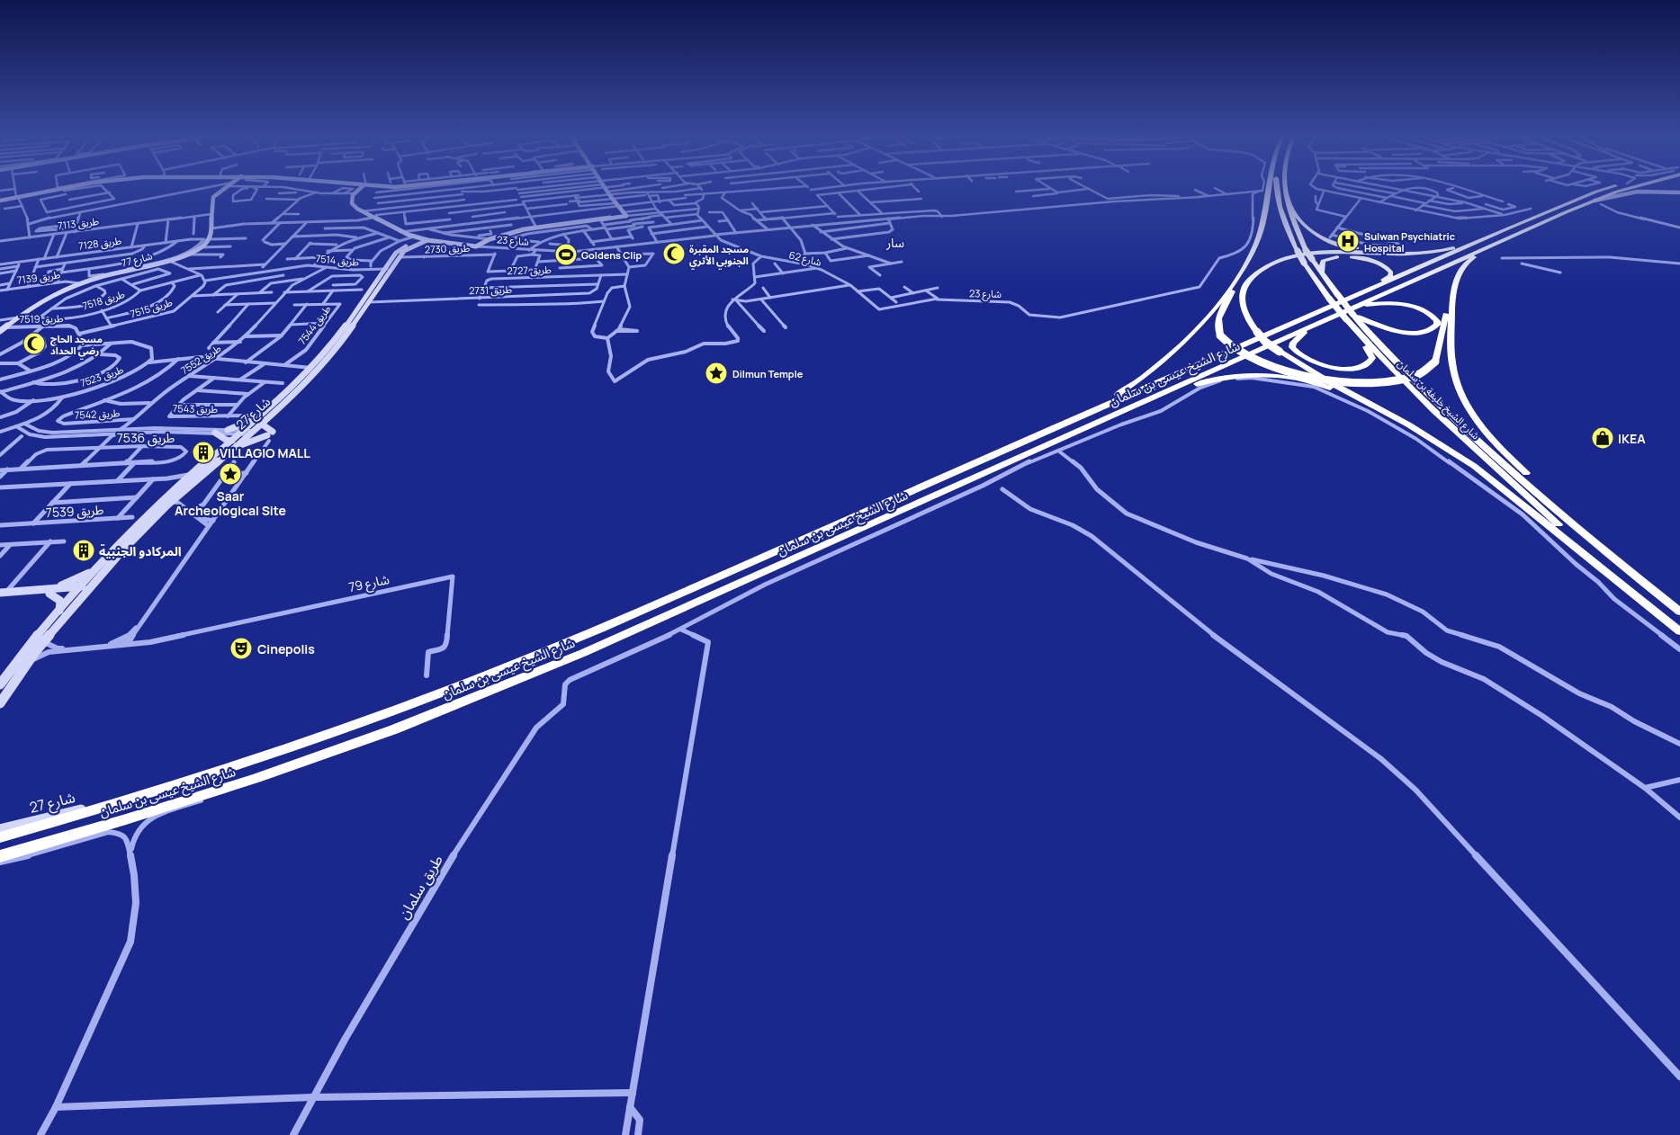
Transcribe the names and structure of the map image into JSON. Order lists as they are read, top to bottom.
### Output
{
  "streets": {
    "highway": ["شارع الشيخ عيسى بن سلمان", "شارع الشيخ خليفة بن سلمان"],
    "street": [
      "طريق 7113",
      "شارع 23",
      "طريق 7128",
      "طريق 2730",
      "شارع 62",
      "شارع 77",
      "طريق 7514",
      "طريق 2727",
      "طريق 7139",
      "طريق 2731",
      "طريق 7518",
      "طريق 7515",
      "طريق 7519",
      "طريق 7544",
      "طريق 7552",
      "طريق 7523",
      "طريق 7543",
      "شارع 27",
      "طريق 7542",
      "طريق 7536",
      "طريق 7539",
      "شارع 79",
      "طريق سلمان"
    ]
  },
  "crossings": [
    ["شارع 23", "شارع 62"],
    ["شارع 23", "شارع 27"],
    ["طريق 7128", "شارع 77"],
    ["طريق 2730", "شارع 27"],
    ["شارع 77", "طريق 7139"],
    ["شارع 77", "طريق 7519"],
    ["طريق 7514", "طريق 7515"],
    ["طريق 7514", "شارع 27"],
    ["طريق 2727", "طريق 2731"],
    ["طريق 2731", "شارع 27"],
    ["طريق 7515", "طريق 7519"],
    ["طريق 7544", "طريق 7552"],
    ["طريق 7552", "طريق 7542"],
    ["شارع الشيخ عيسى بن سلمان", "شارع الشيخ خليفة بن سلمان"],
    ["شارع الشيخ عيسى بن سلمان", "شارع 27"],
    ["شارع 27", "شارع 79"]
  ],
  "districts": ["سار"],
  "places": {
    "hospital": ["Sulwan Psychiatric Hospital"],
    "mosque": ["مسجد المقبرة الجنوبي الأثري", "مسجد الحاج رضي الحداد"],
    "sports": ["Goldens Clip"],
    "place": ["Dilmun Temple", "Saar Archeological Site"],
    "shop": ["IKEA"],
    "building": ["VILLAGIO MALL", "المركادو الجنبية"],
    "theatre": ["Cinepolis"]
  }
}
